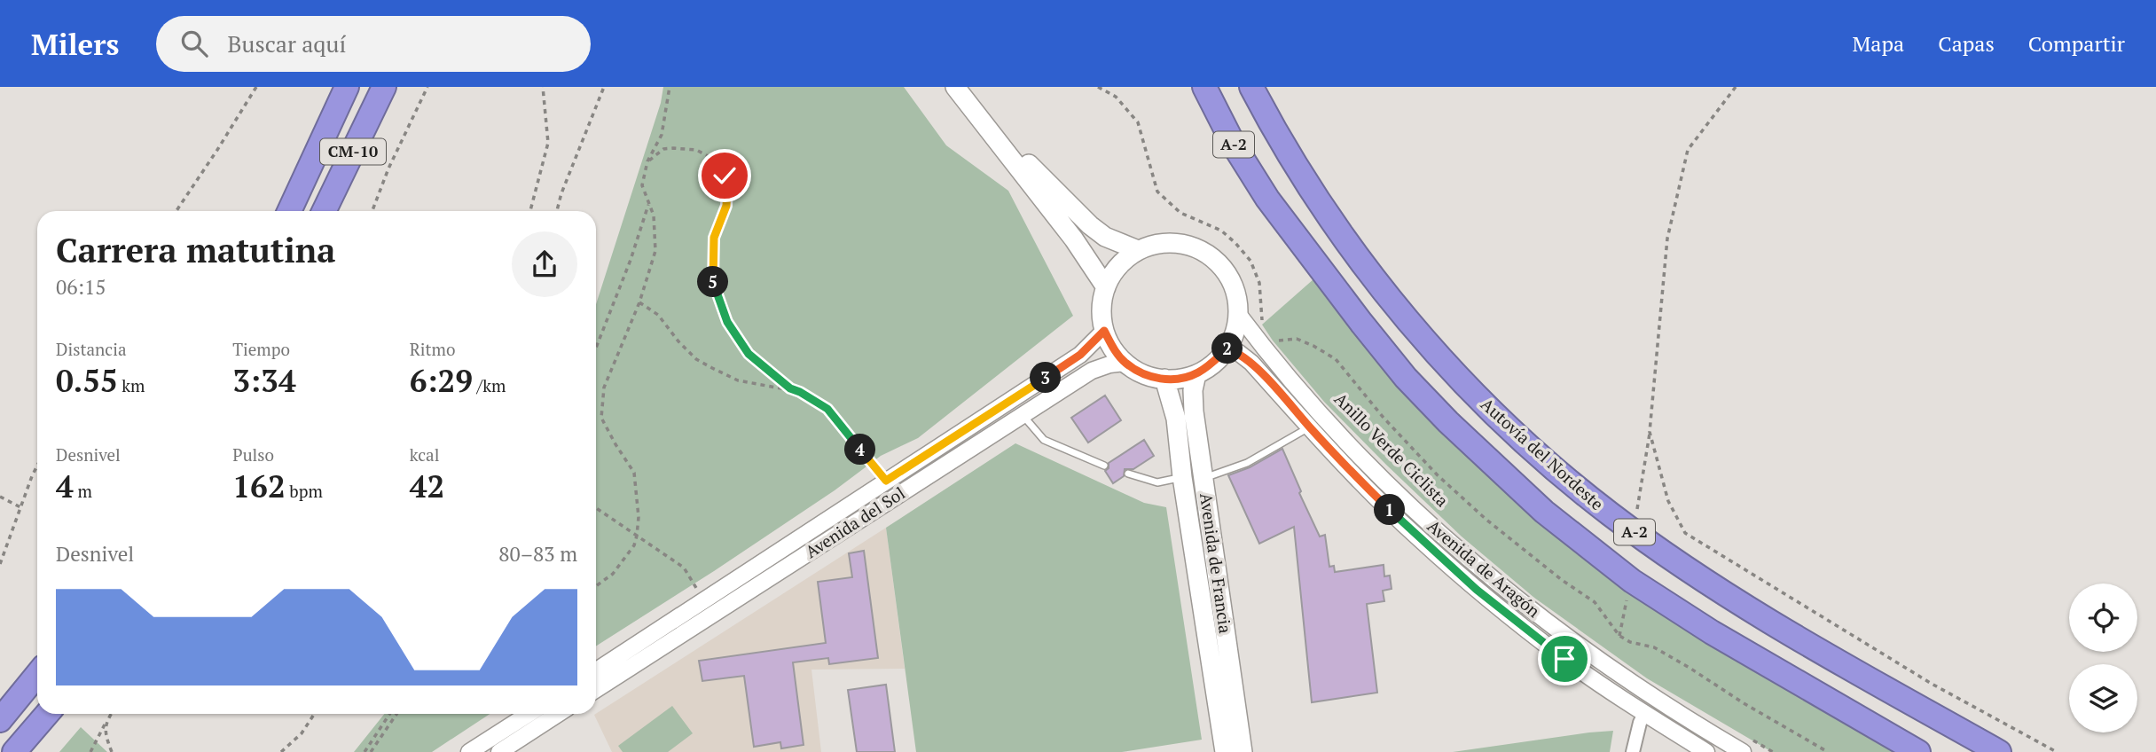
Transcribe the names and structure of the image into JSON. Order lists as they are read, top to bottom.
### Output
{
  "streets": {
    "highway": ["A-2", "CM-10", "Autovía del Nordeste"],
    "main road": ["Avenida de Francia"],
    "street": ["Avenida del Sol", "Avenida de Aragón"]
  },
  "crossings": [
    ["Avenida del Sol", "Avenida de Francia"],
    ["Avenida del Sol", "Avenida de Aragón"],
    ["Avenida de Francia", "Avenida de Aragón"]
  ],
  "page": {
    "header": "Milers",
    "search": "Buscar aquí",
    "nav": ["Mapa", "Capas", "Compartir"],
    "heading": ["Carrera matutina", "06:15"],
    "pins": [
      "5",
      "2",
      "3",
      "4",
      "1"
    ],
    "stats": [
      ["Distancia", "0.55 km"],
      ["Tiempo", "3:34"],
      ["Ritmo", "6:29 /km"],
      ["Desnivel", "4 m"],
      ["Pulso", "162 bpm"],
      ["kcal", "42"]
    ],
    "chart": ["Desnivel", "80–83 m"]
  }
}
